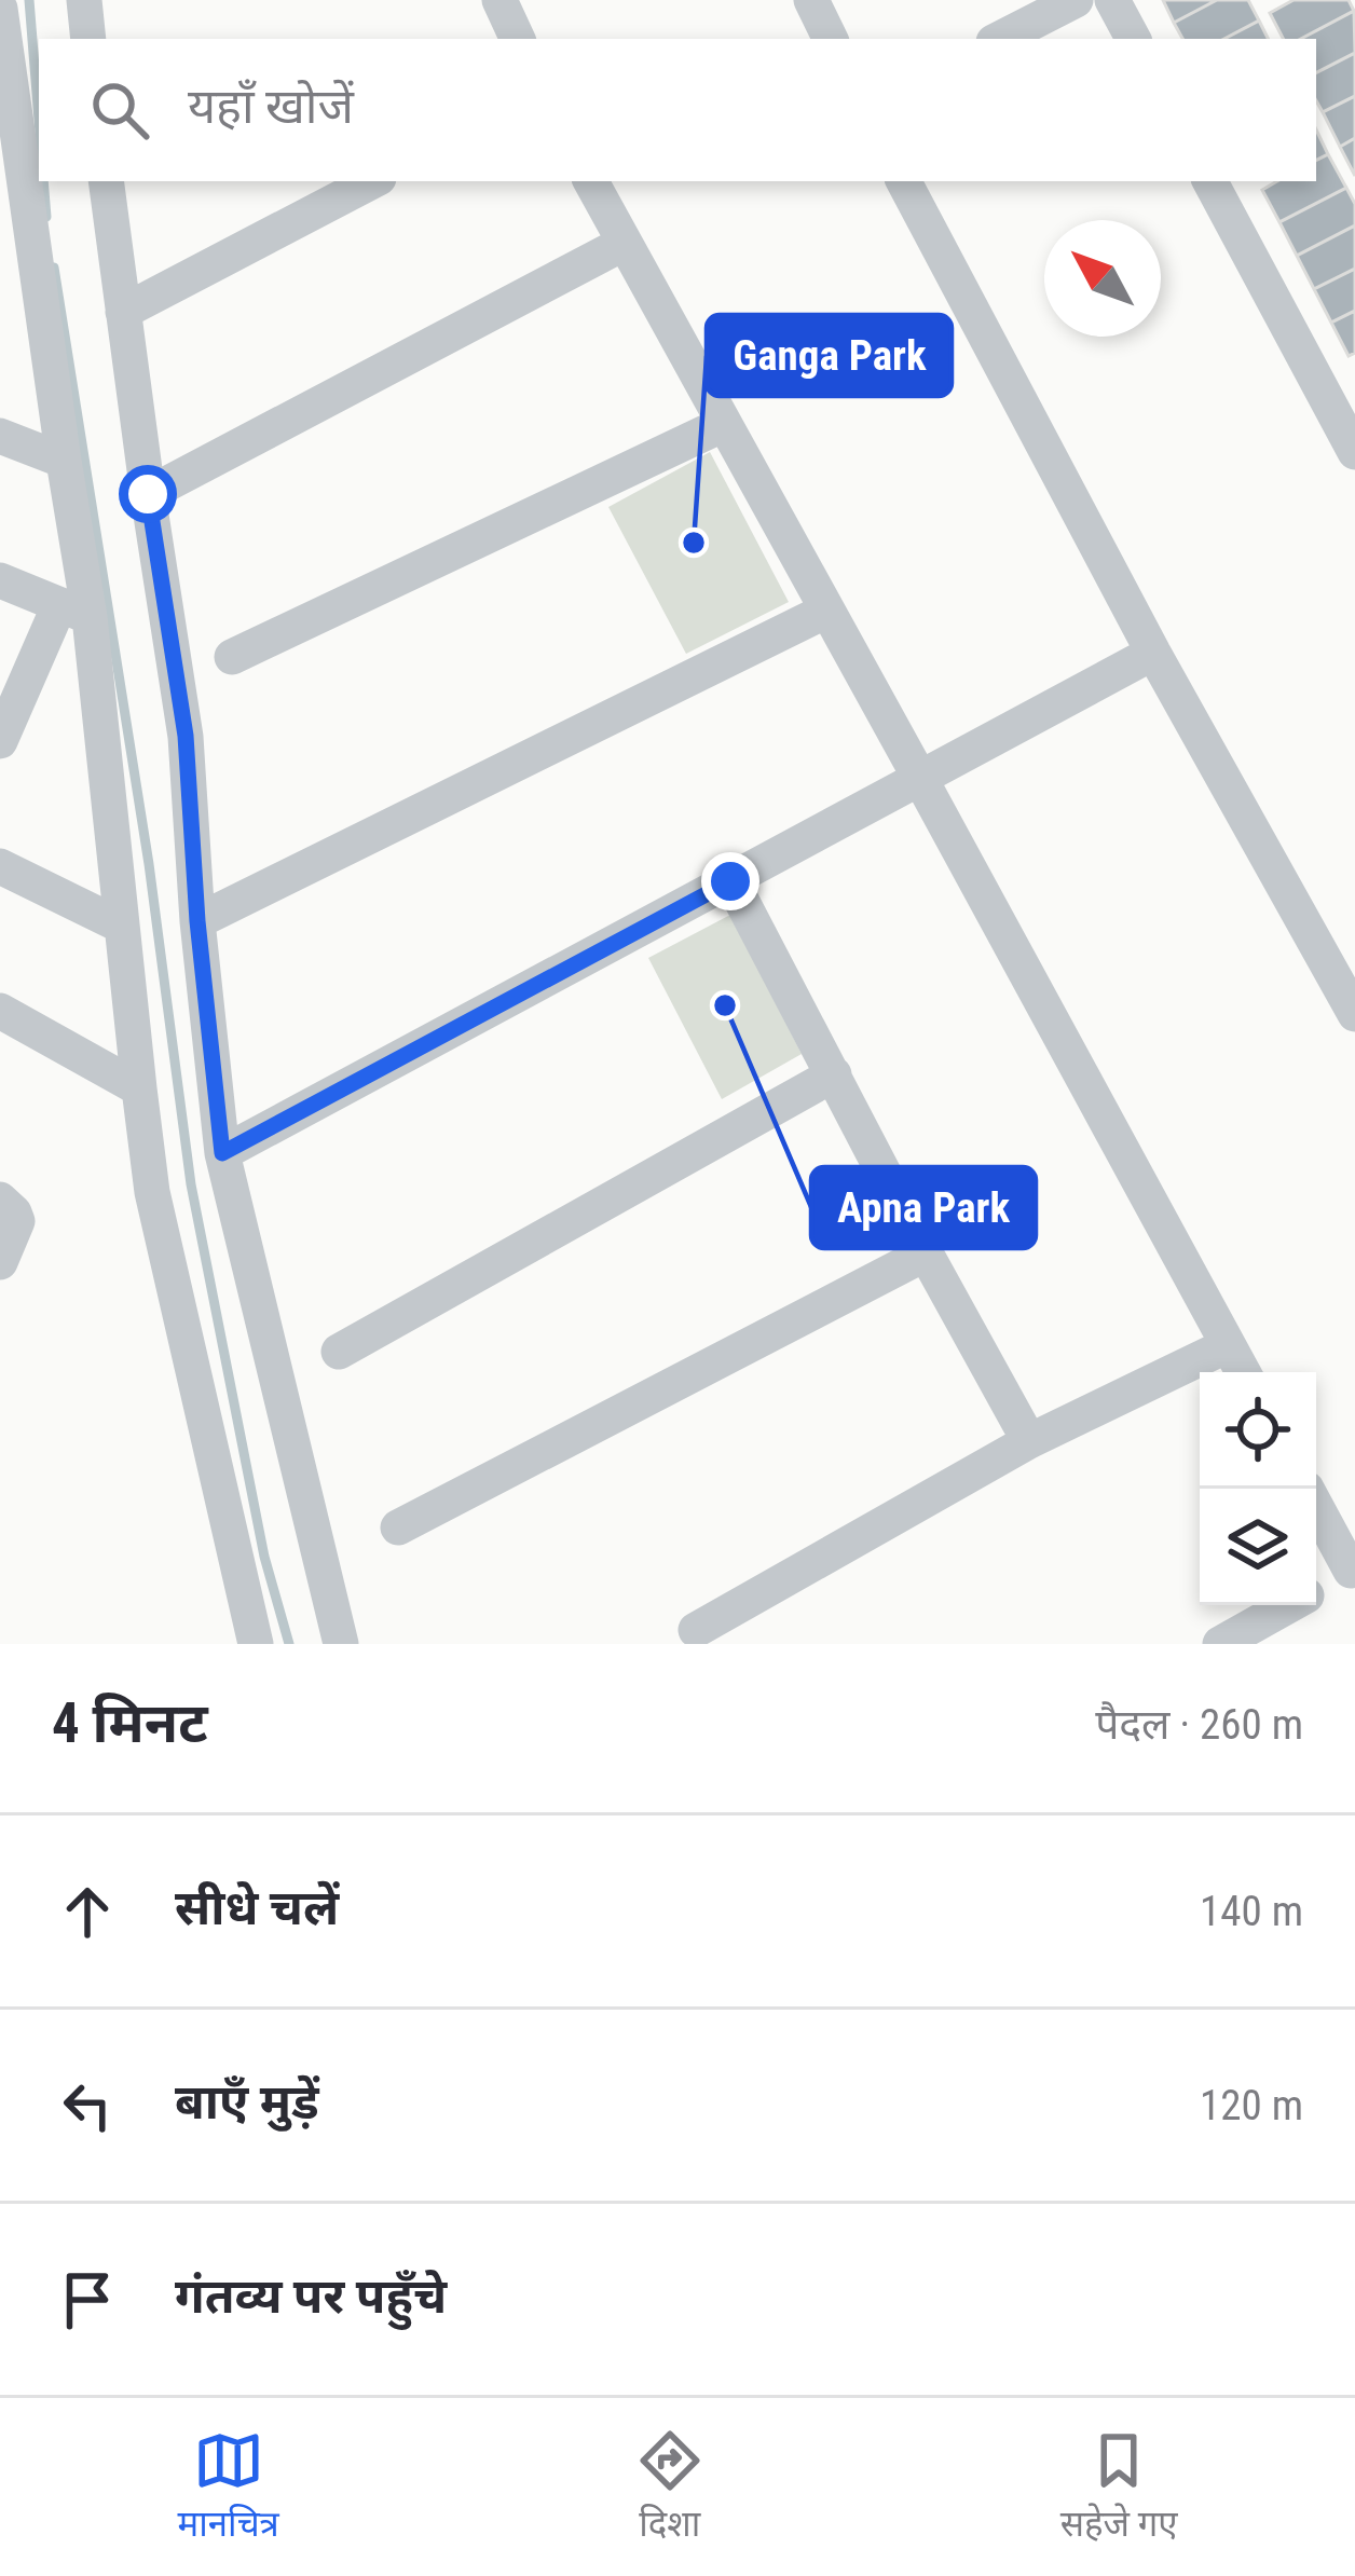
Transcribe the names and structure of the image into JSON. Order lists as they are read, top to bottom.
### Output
{
  "places": ["Ganga Park", "Apna Park"],
  "north": "top left",
  "page": {
    "search": "यहाँ खोजें",
    "heading": ["4 मिनट", "पैदल · 260 m"],
    "list": [
      ["सीधे चलें", "140 m"],
      ["बाएँ मुड़ें", "120 m"],
      "गंतव्य पर पहुँचे"
    ],
    "nav": ["मानचित्र", "दिशा", "सहेजे गए"]
  }
}
